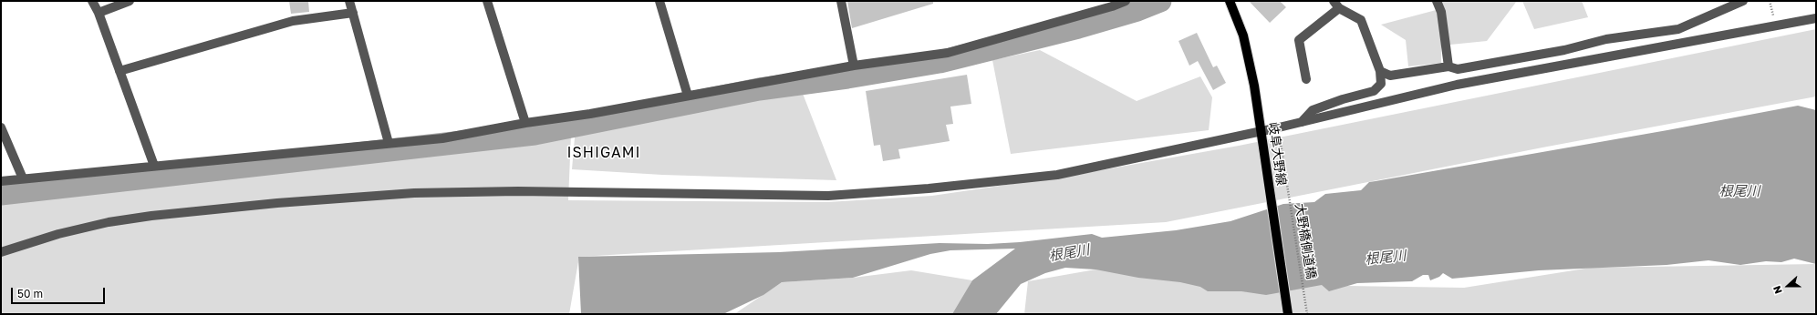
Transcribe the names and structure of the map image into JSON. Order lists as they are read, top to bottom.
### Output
{
  "streets": {
    "main road": ["岐阜大野線"],
    "path": ["大野橋側道橋"]
  },
  "districts": ["ISHIGAMI"],
  "water": ["根尾川"],
  "scale_bar": "50 m",
  "north": "left"
}
